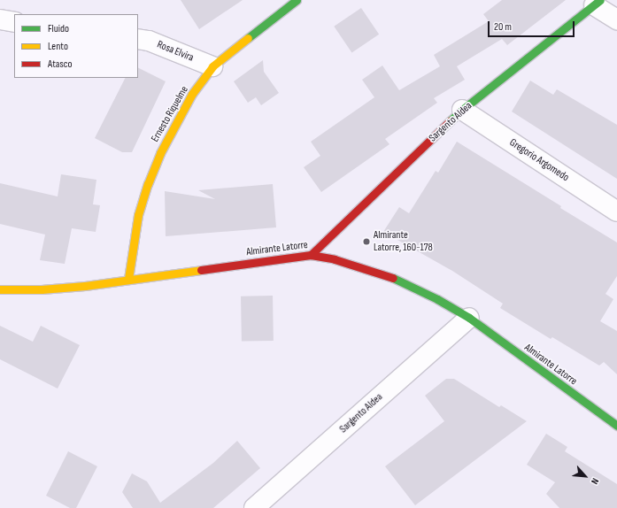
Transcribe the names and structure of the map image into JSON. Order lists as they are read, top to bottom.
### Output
{
  "streets": {
    "street": [
      "Rosa Elvira",
      "Ernesto Riquelme",
      "Sargento Aldea",
      "Gregorio Argomedo",
      "Almirante Latorre"
    ]
  },
  "crossings": [
    ["Rosa Elvira", "Ernesto Riquelme"],
    ["Ernesto Riquelme", "Almirante Latorre"],
    ["Sargento Aldea", "Gregorio Argomedo"],
    ["Sargento Aldea", "Almirante Latorre"]
  ],
  "places": ["Almirante Latorre, 160-178"],
  "legend": ["Fluido", "Lento", "Atasco"],
  "scale_bar": "20 m",
  "north": "bottom right"
}
